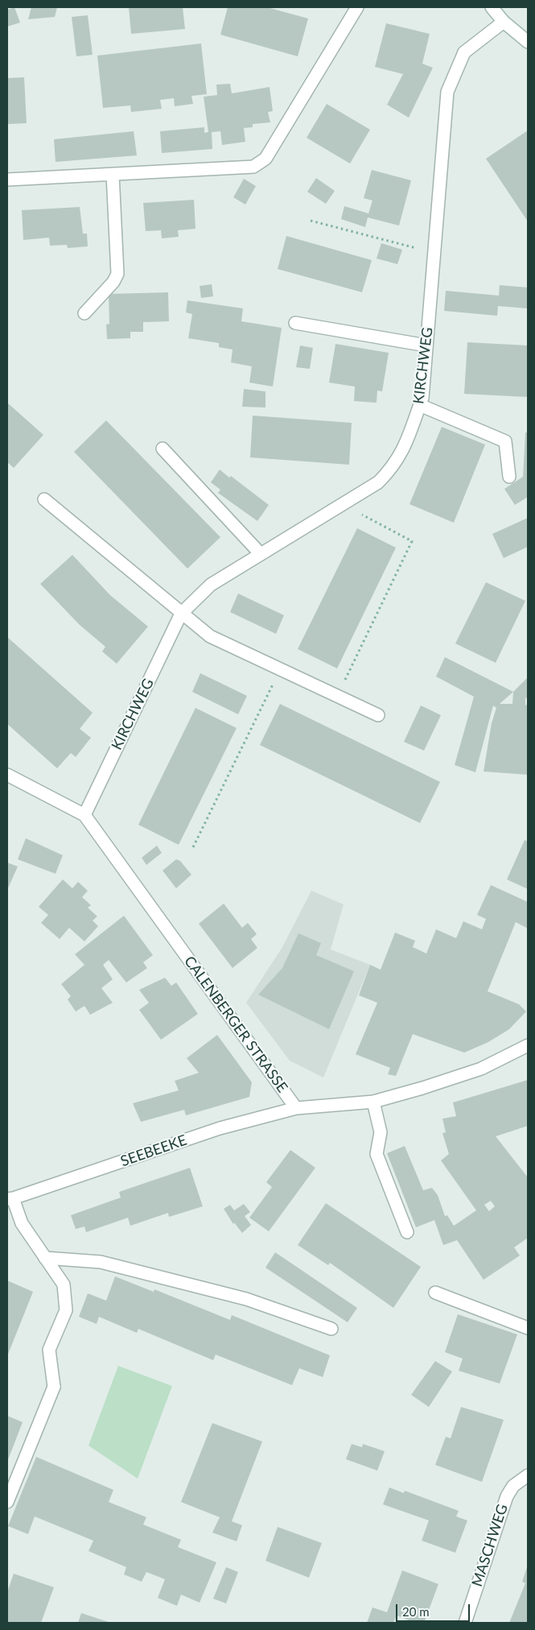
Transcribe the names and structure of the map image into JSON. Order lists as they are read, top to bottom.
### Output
{
  "streets": {
    "street": [
      "KIRCHWEG",
      "CALENBERGER STRASSE",
      "SEEBEEKE",
      "MASCHWEG"
    ]
  },
  "crossings": [
    ["KIRCHWEG", "CALENBERGER STRASSE"],
    ["CALENBERGER STRASSE", "SEEBEEKE"]
  ],
  "scale_bar": "20 m"
}
